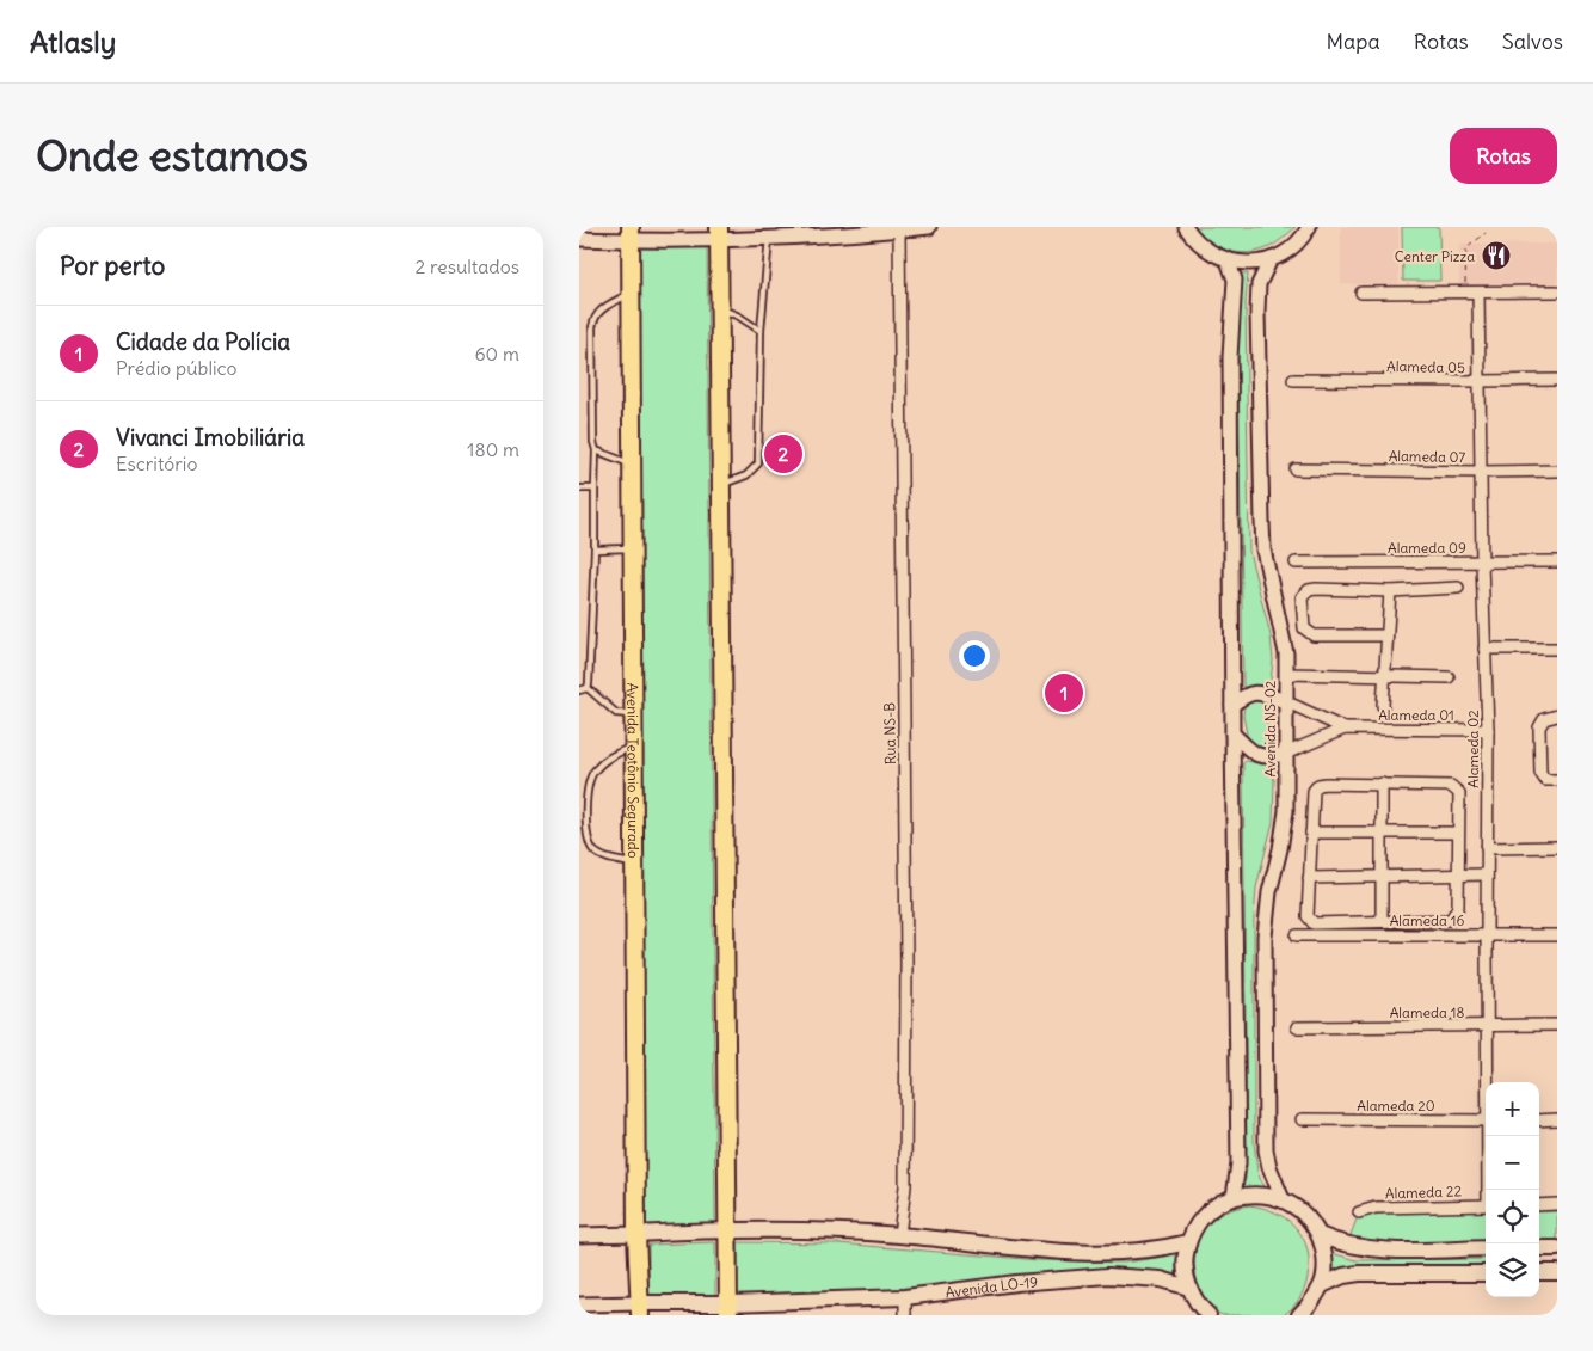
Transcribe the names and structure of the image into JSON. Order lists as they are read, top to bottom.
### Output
{
  "streets": {
    "main road": ["Avenida Teotônio Segurado", "Avenida LO-19"],
    "street": [
      "Alameda 05",
      "Alameda 07",
      "Alameda 09",
      "Alameda 01",
      "Avenida NS-02",
      "Rua NS-B",
      "Alameda 02",
      "Alameda 16",
      "Alameda 18",
      "Alameda 20",
      "Alameda 22"
    ]
  },
  "crossings": [
    ["Alameda 05", "Alameda 02"],
    ["Alameda 07", "Alameda 02"],
    ["Alameda 09", "Alameda 02"],
    ["Alameda 01", "Avenida NS-02"],
    ["Alameda 01", "Alameda 02"],
    ["Alameda 02", "Alameda 16"],
    ["Alameda 02", "Alameda 18"],
    ["Avenida Teotônio Segurado", "Avenida LO-19"]
  ],
  "places": {
    "restaurant": ["Center Pizza"]
  },
  "page": {
    "header": "Atlasly",
    "nav": ["Mapa", "Rotas", "Salvos"],
    "buttons": "Rotas",
    "title": "Onde estamos",
    "heading": ["Por perto", "2 resultados"],
    "list": [
      {
        "mark": "1",
        "name": "Cidade da Polícia",
        "note": "Prédio público",
        "value": "60 m"
      },
      {
        "mark": "2",
        "name": "Vivanci Imobiliária",
        "note": "Escritório",
        "value": "180 m"
      }
    ],
    "pins": ["2", "1"],
    "map_buttons": ["+", "−"]
  }
}
